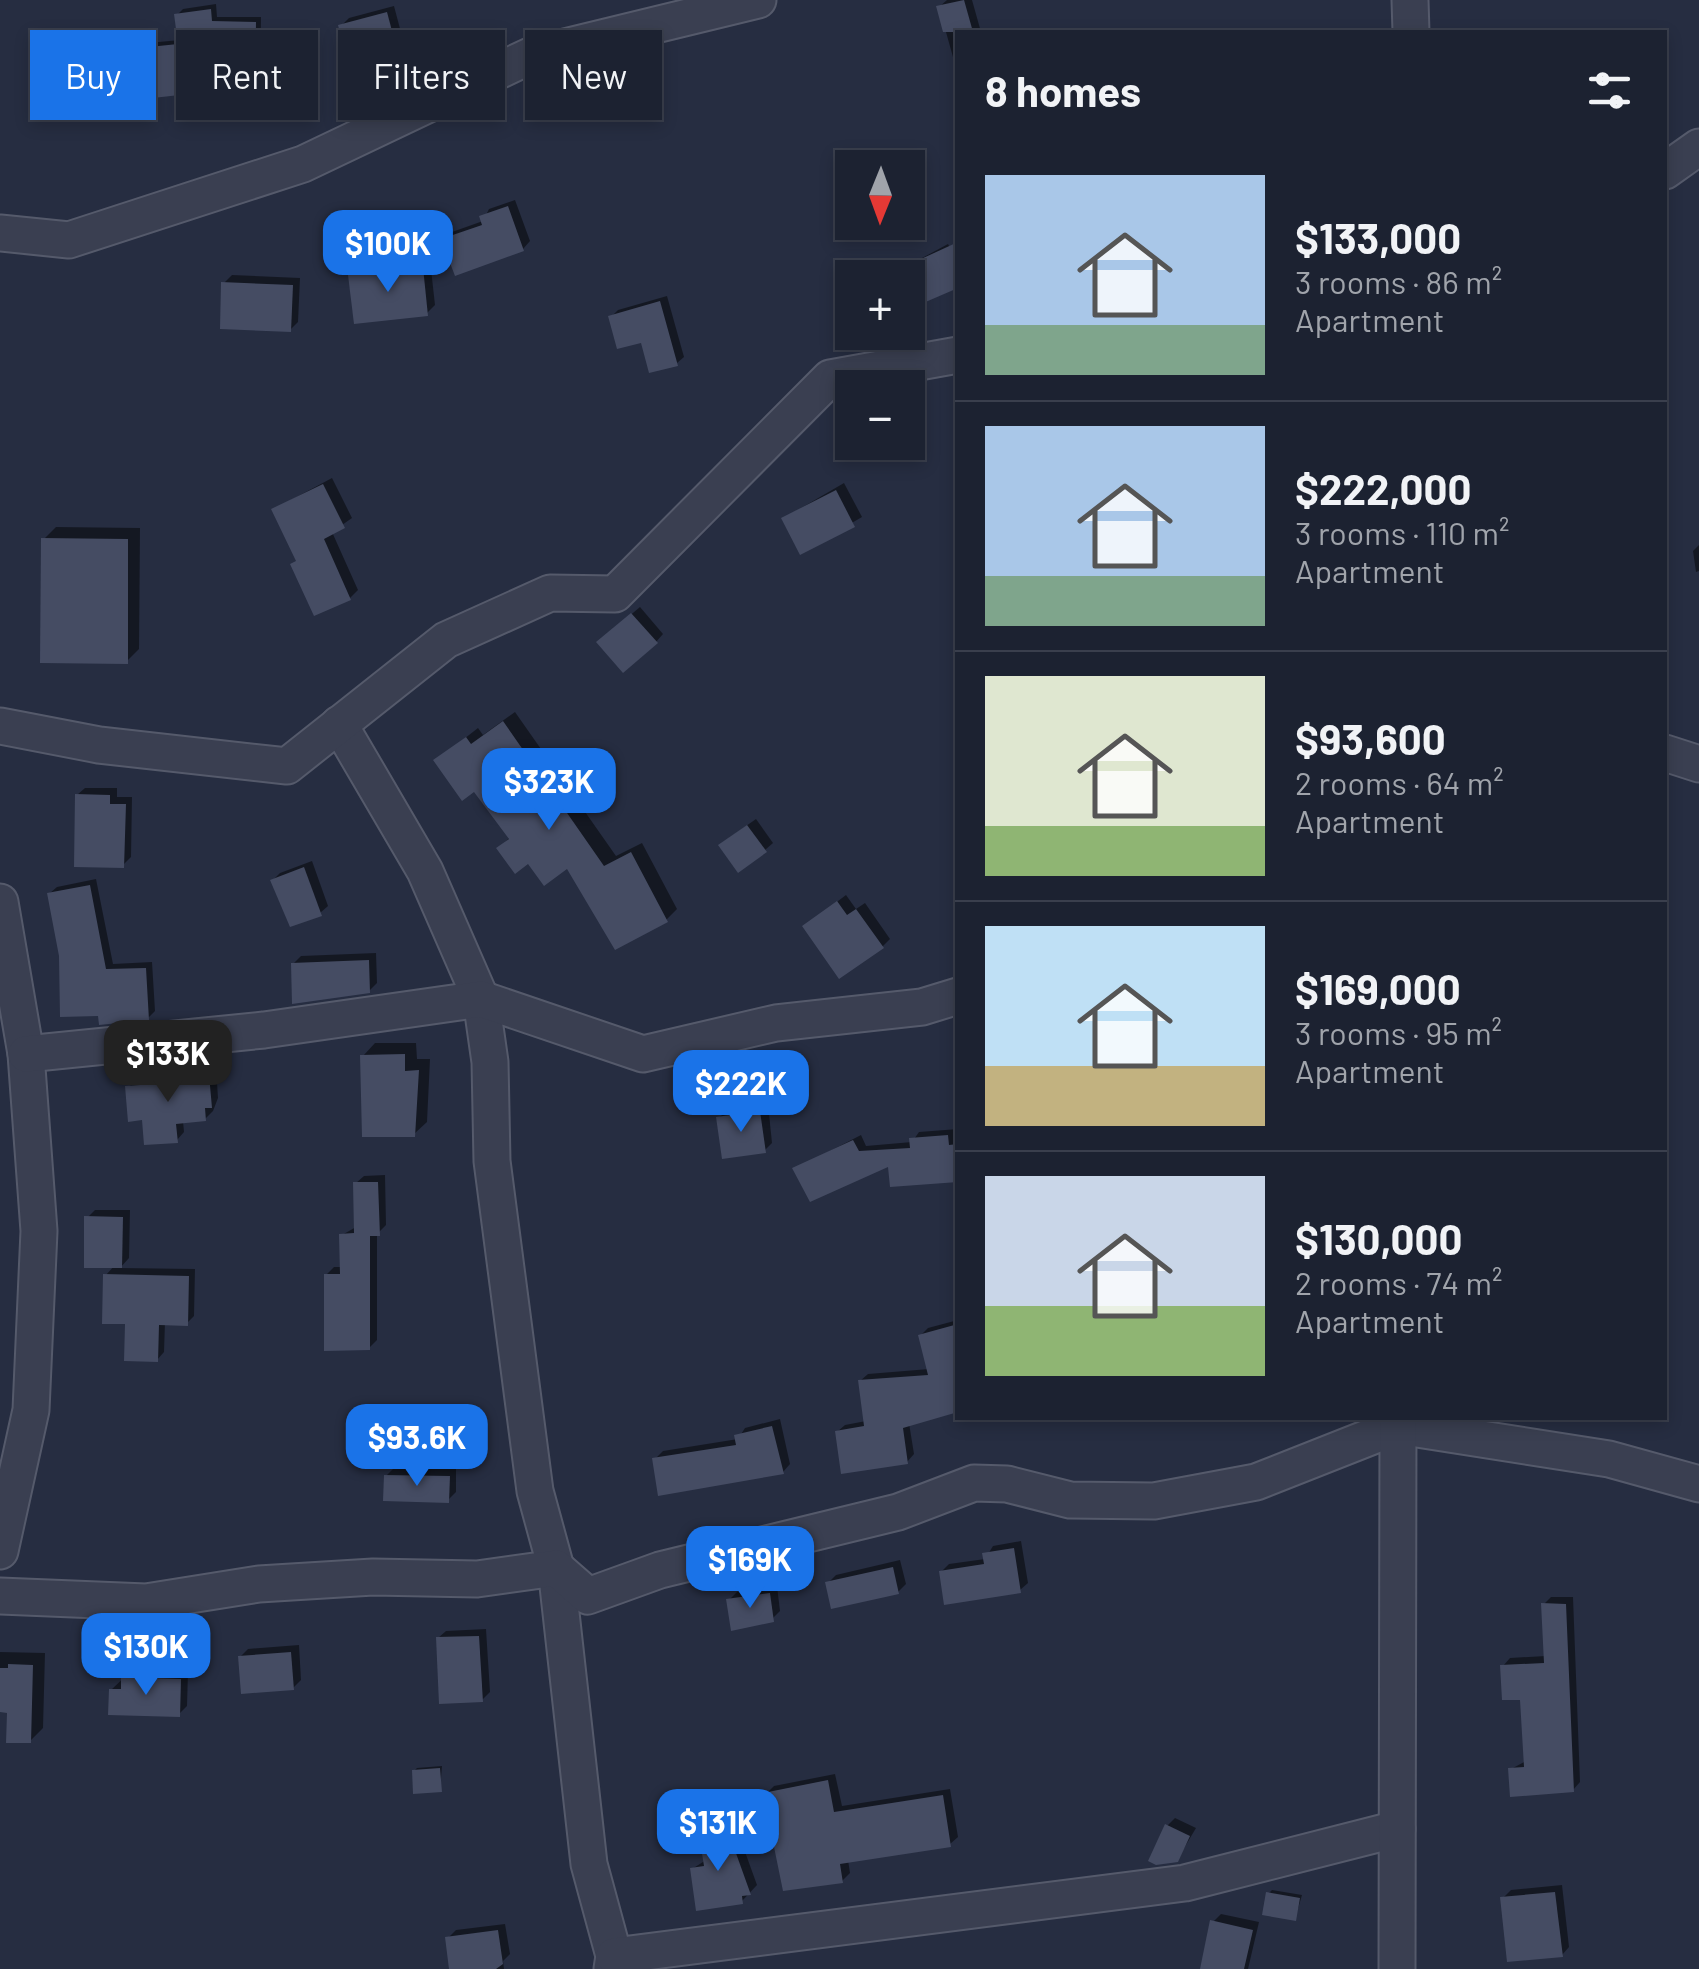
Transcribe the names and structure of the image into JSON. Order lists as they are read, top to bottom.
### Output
{
  "north": "bottom",
  "page": {
    "chip": [
      "Buy",
      "Rent",
      "Filters",
      "New"
    ],
    "heading": "8 homes",
    "map_buttons": ["+", "−"],
    "list": [
      {
        "name": "$133,000",
        "note": "3 rooms · 86 m² · Apartment"
      },
      {
        "name": "$222,000",
        "note": "3 rooms · 110 m² · Apartment"
      },
      {
        "name": "$93,600",
        "note": "2 rooms · 64 m² · Apartment"
      },
      {
        "name": "$169,000",
        "note": "3 rooms · 95 m² · Apartment"
      },
      {
        "name": "$130,000",
        "note": "2 rooms · 74 m² · Apartment"
      }
    ],
    "price": [
      "$100K",
      "$323K",
      "$133K",
      "$222K",
      "$93.6K",
      "$169K",
      "$130K",
      "$131K"
    ]
  }
}
